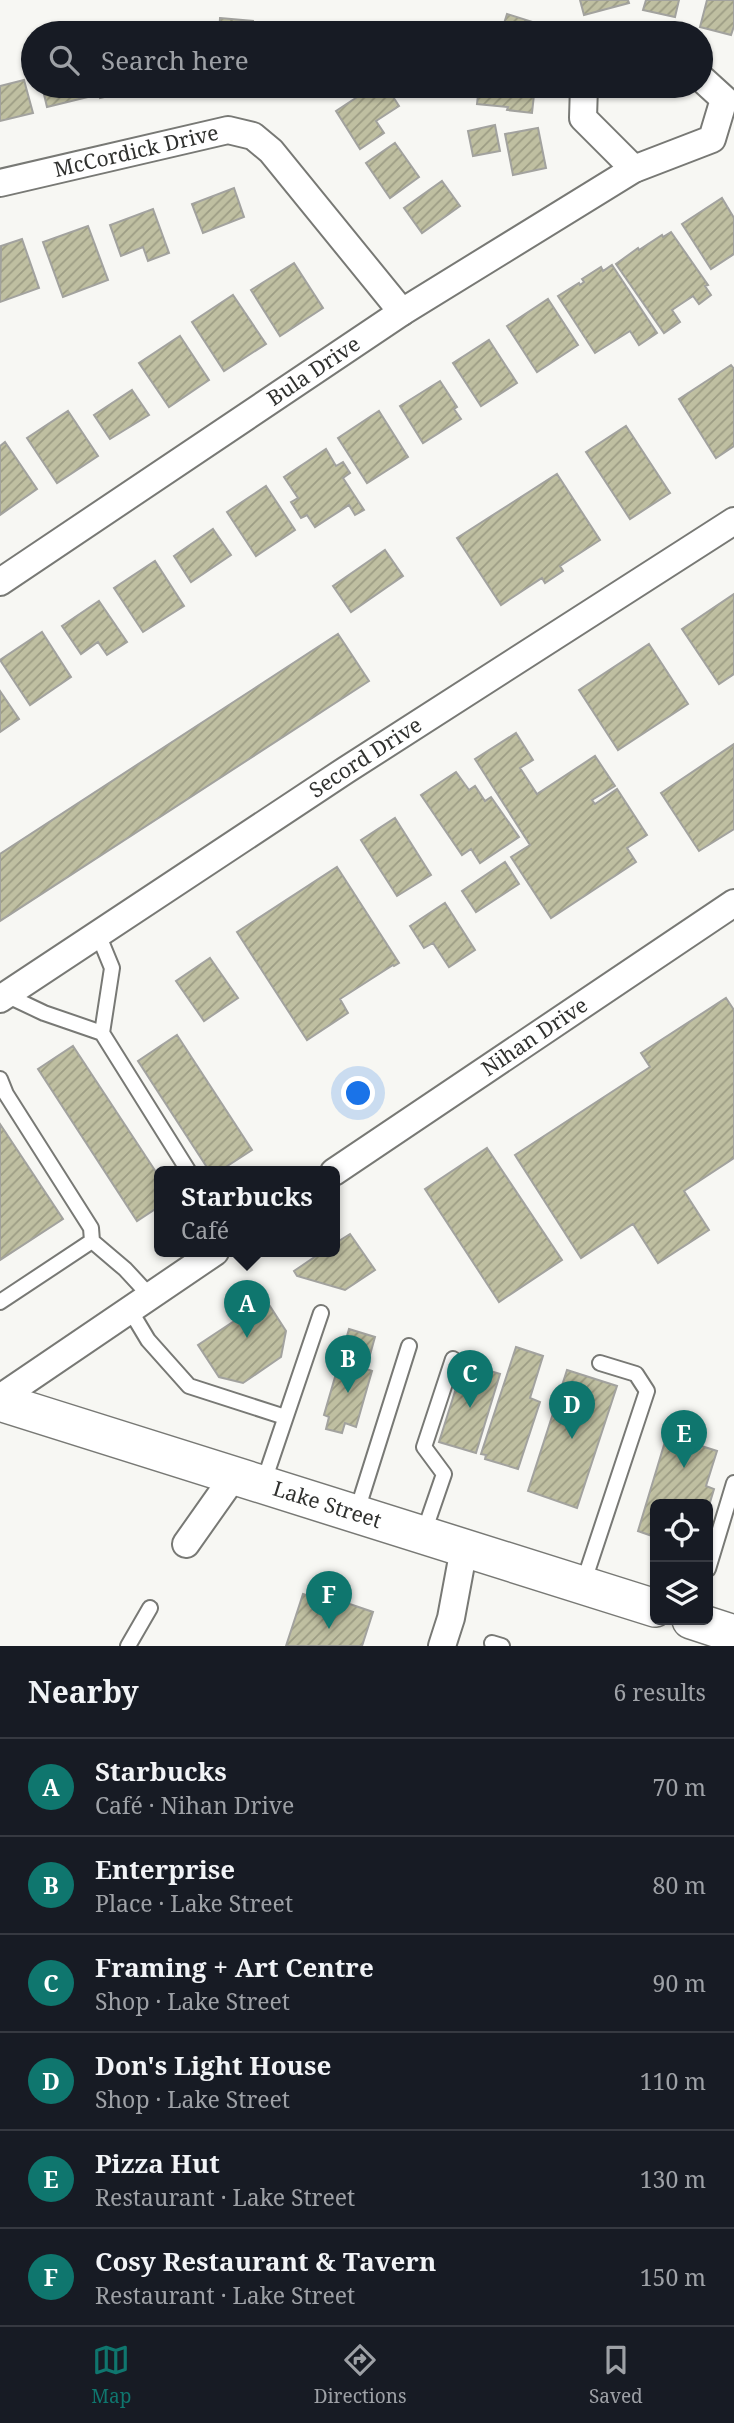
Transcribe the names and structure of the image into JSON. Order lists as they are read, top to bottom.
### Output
{
  "streets": {
    "main road": ["Lake Street"],
    "street": [
      "McCordick Drive",
      "Bula Drive",
      "Secord Drive",
      "Nihan Drive"
    ]
  },
  "crossings": [
    ["McCordick Drive", "Bula Drive"]
  ],
  "page": {
    "search": "Search here",
    "popup": ["Starbucks", "Café"],
    "pins": [
      "A",
      "B",
      "C",
      "D",
      "E",
      "F"
    ],
    "heading": ["Nearby", "6 results"],
    "list": [
      {
        "mark": "A",
        "name": "Starbucks",
        "note": "Café · Nihan Drive",
        "value": "70 m"
      },
      {
        "mark": "B",
        "name": "Enterprise",
        "note": "Place · Lake Street",
        "value": "80 m"
      },
      {
        "mark": "C",
        "name": "Framing + Art Centre",
        "note": "Shop · Lake Street",
        "value": "90 m"
      },
      {
        "mark": "D",
        "name": "Don's Light House",
        "note": "Shop · Lake Street",
        "value": "110 m"
      },
      {
        "mark": "E",
        "name": "Pizza Hut",
        "note": "Restaurant · Lake Street",
        "value": "130 m"
      },
      {
        "mark": "F",
        "name": "Cosy Restaurant & Tavern",
        "note": "Restaurant · Lake Street",
        "value": "150 m"
      }
    ],
    "nav": ["Map", "Directions", "Saved"]
  }
}
